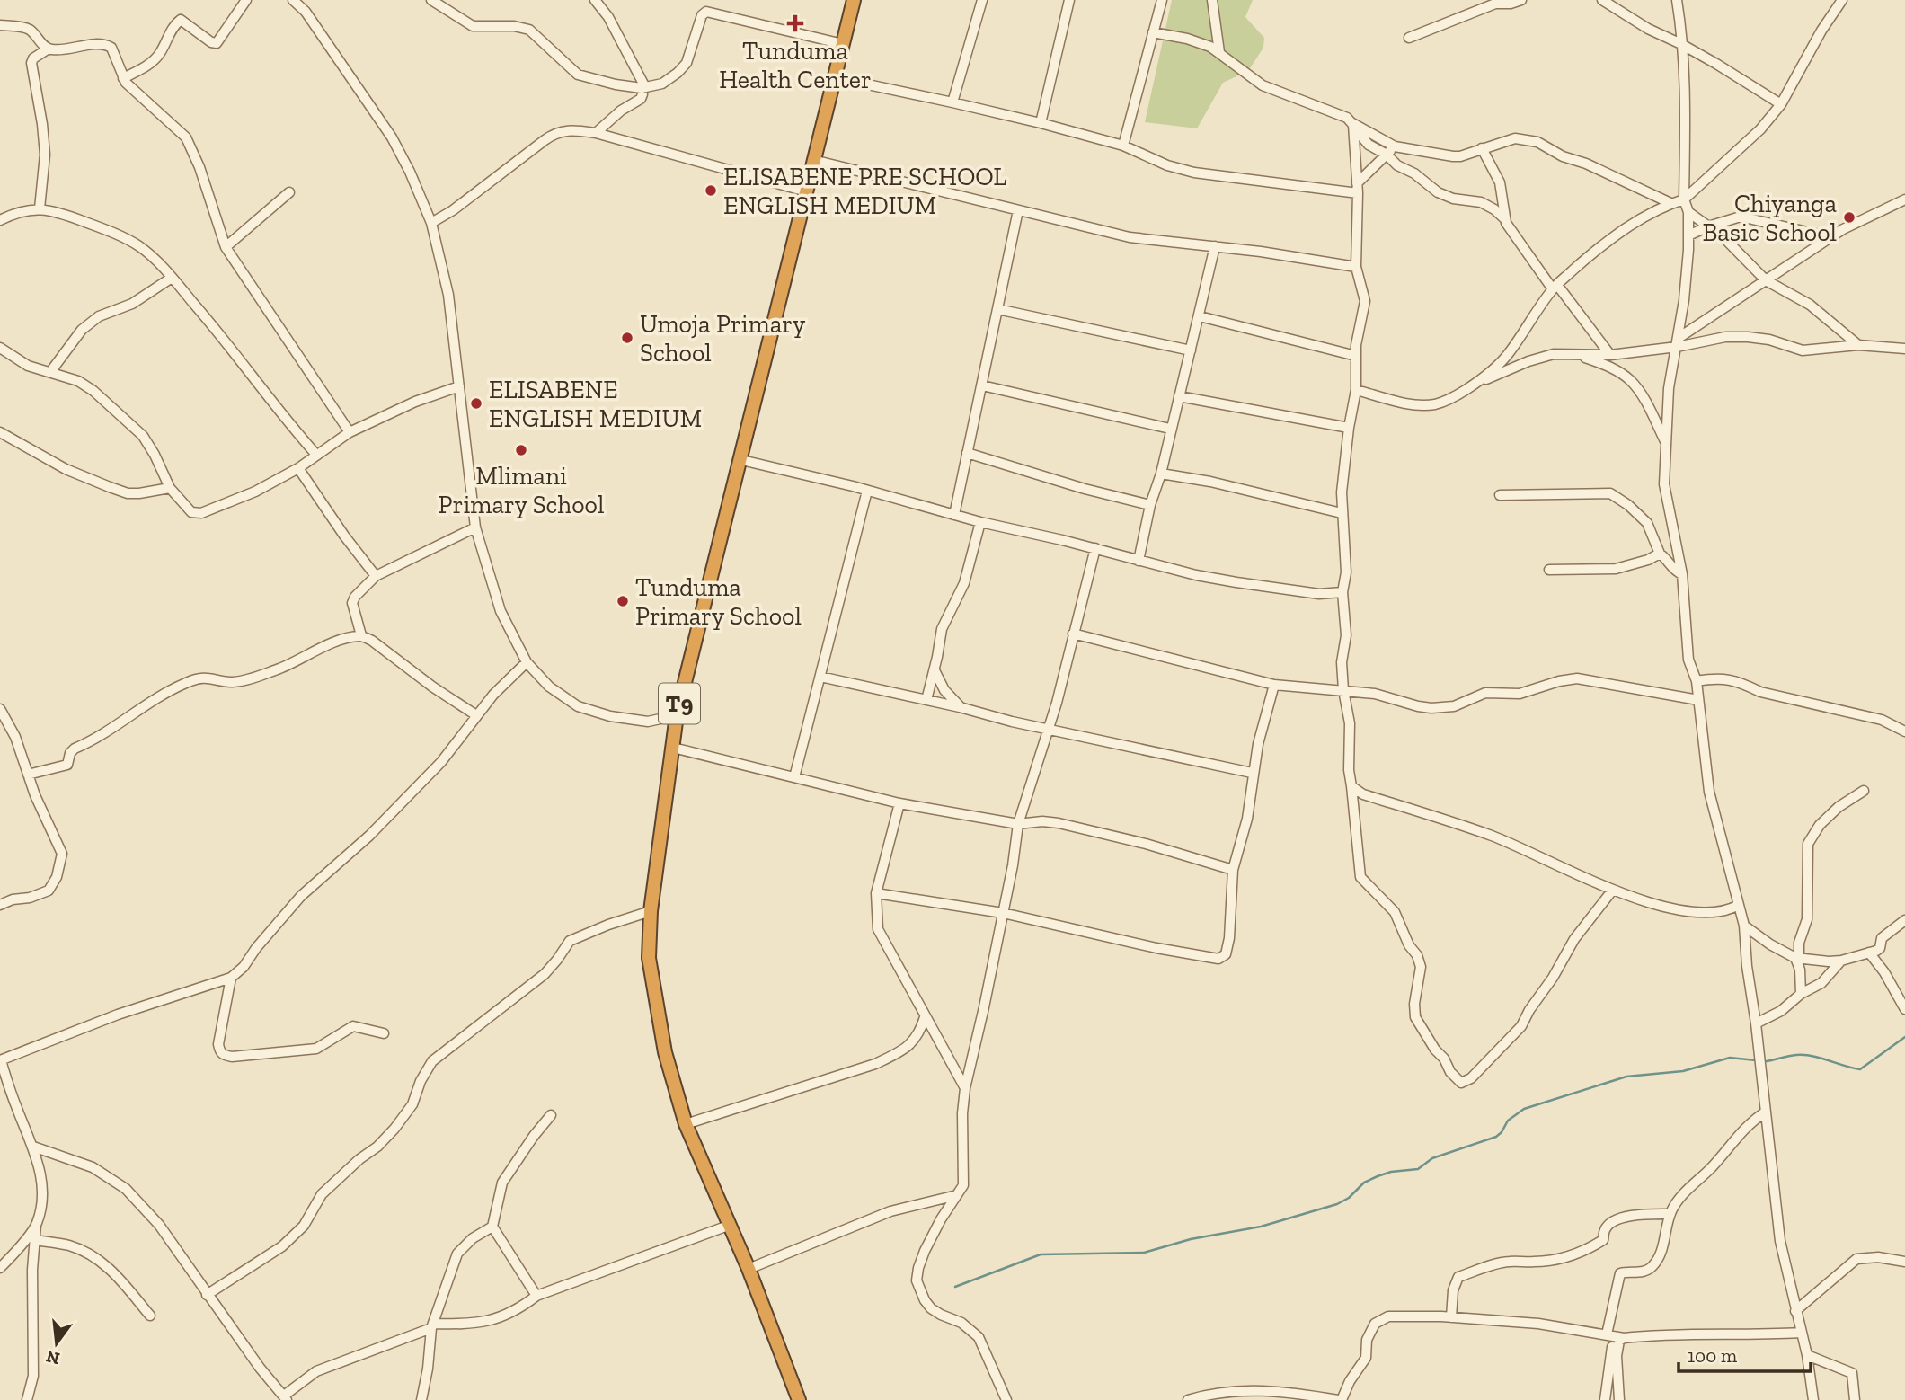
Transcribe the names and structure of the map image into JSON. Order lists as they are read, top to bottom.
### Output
{
  "streets": {
    "highway": ["T9"]
  },
  "places": {
    "health": ["Tunduma Health Center"],
    "other": [
      "ELISABENE PRE SCHOOL ENGLISH MEDIUM",
      "Chiyanga Basic School",
      "Umoja Primary School",
      "ELISABENE ENGLISH MEDIUM",
      "Mlimani Primary School",
      "Tunduma Primary School"
    ]
  },
  "scale_bar": "100 m",
  "north": "bottom"
}
